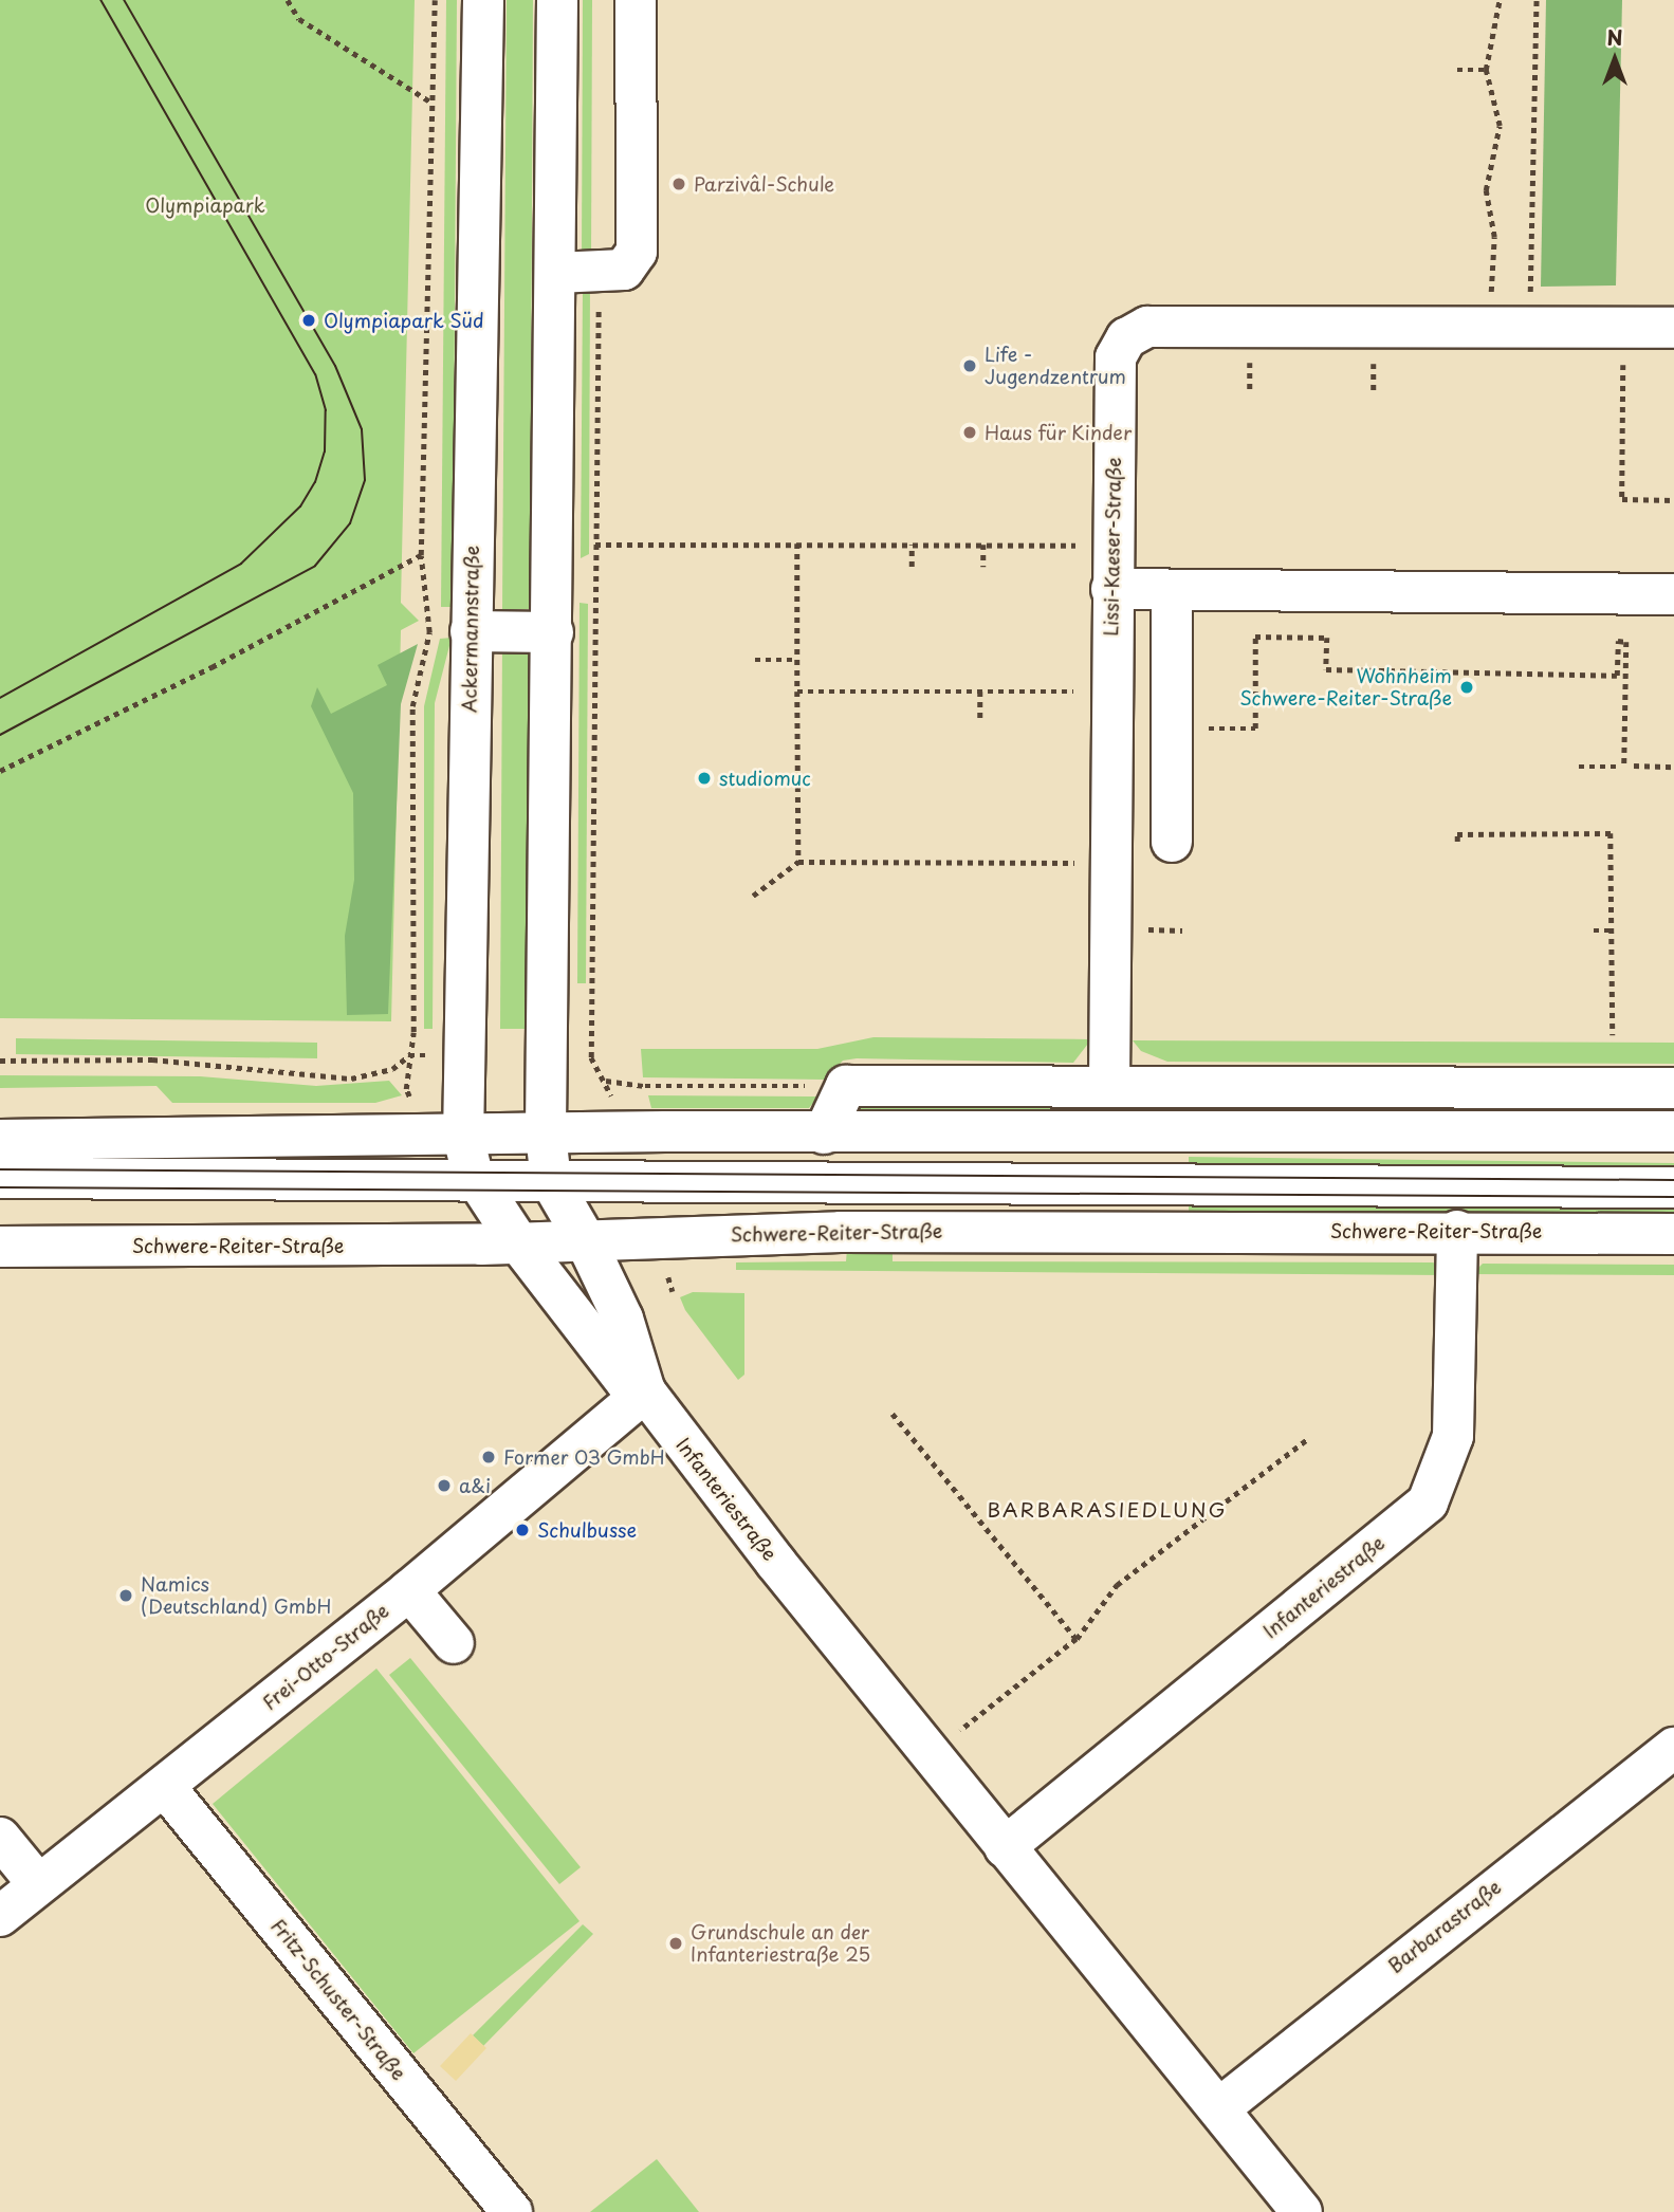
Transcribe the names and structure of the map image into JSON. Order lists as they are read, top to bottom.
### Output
{
  "streets": {
    "street": [
      "Lissi-Kaeser-Straße",
      "Ackermannstraße",
      "Schwere-Reiter-Straße",
      "Infanteriestraße",
      "Frei-Otto-Straße",
      "Barbarastraße",
      "Fritz-Schuster-Straße"
    ]
  },
  "crossings": [
    ["Ackermannstraße", "Schwere-Reiter-Straße"],
    ["Ackermannstraße", "Infanteriestraße"],
    ["Schwere-Reiter-Straße", "Infanteriestraße"],
    ["Infanteriestraße", "Frei-Otto-Straße"],
    ["Infanteriestraße", "Barbarastraße"],
    ["Frei-Otto-Straße", "Fritz-Schuster-Straße"]
  ],
  "districts": ["BARBARASIEDLUNG"],
  "parks": ["Olympiapark"],
  "places": [
    "Parzivâl-Schule",
    "Olympiapark Süd",
    "Life - Jugendzentrum",
    "Haus für Kinder",
    "Wohnheim Schwere-Reiter-Straße",
    "studiomuc",
    "Former 03 GmbH",
    "a&i",
    "Schulbusse",
    "Namics (Deutschland) GmbH",
    "Grundschule an der Infanteriestraße 25"
  ],
  "north": "top"
}
